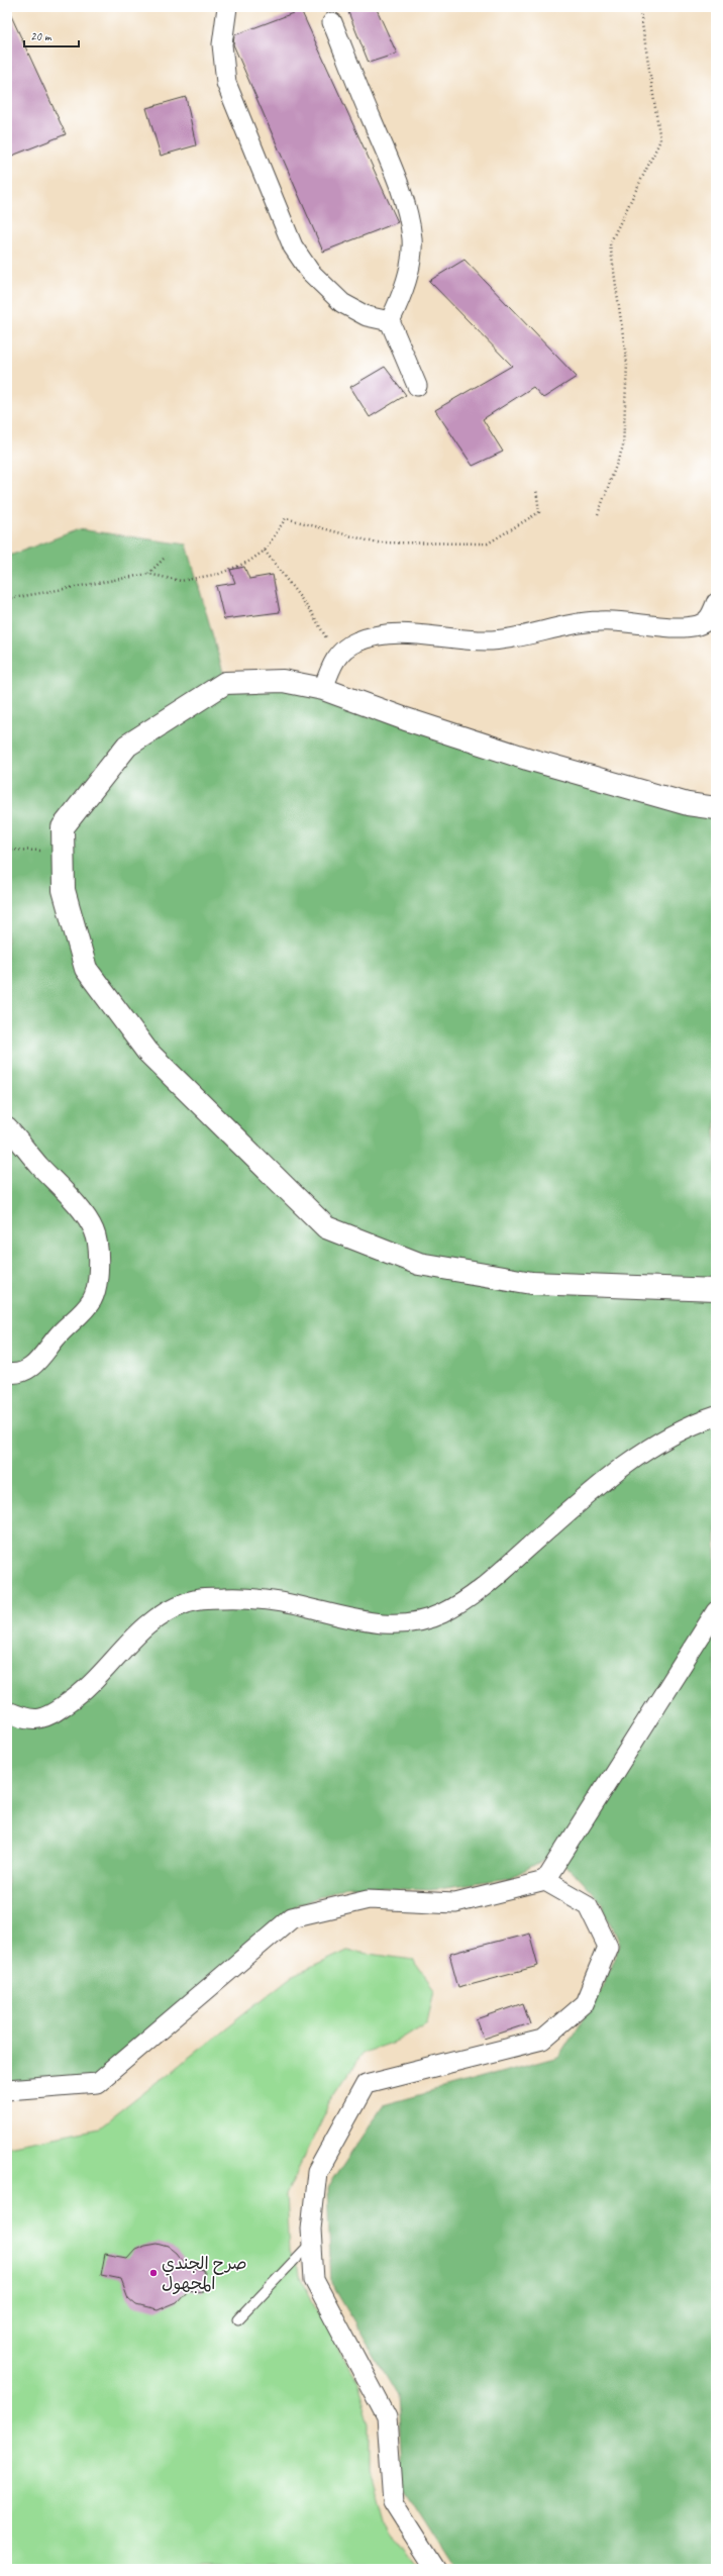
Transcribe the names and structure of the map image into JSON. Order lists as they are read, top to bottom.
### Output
{
  "places": ["صرح الجندي المجهول"],
  "scale_bar": "20 m"
}
